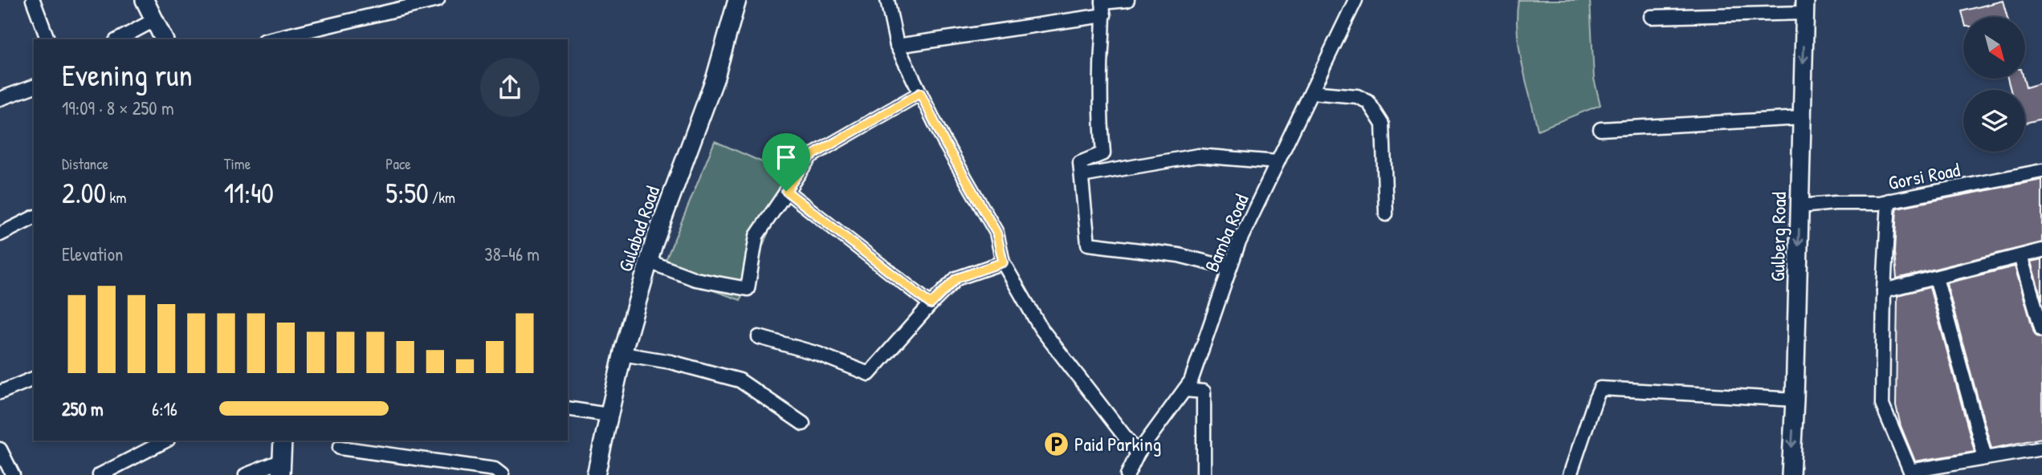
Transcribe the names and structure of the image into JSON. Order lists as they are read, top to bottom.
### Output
{
  "streets": {
    "street": [
      "Gorsi Road",
      "Gulabad Road",
      "Bamba Road",
      "Gulberg Road"
    ]
  },
  "crossings": [
    ["Gorsi Road", "Gulberg Road"]
  ],
  "places": {
    "parking": ["Paid Parking"]
  },
  "north": "bottom right",
  "page": {
    "heading": ["Evening run", "19:09 · 8 × 250 m"],
    "stats": [
      ["Distance", "2.00 km"],
      ["Time", "11:40"],
      ["Pace", "5:50 /km"]
    ],
    "chart": ["Elevation", "38–46 m"],
    "list": [
      {
        "name": "250 m",
        "note": "6:16"
      }
    ]
  }
}
